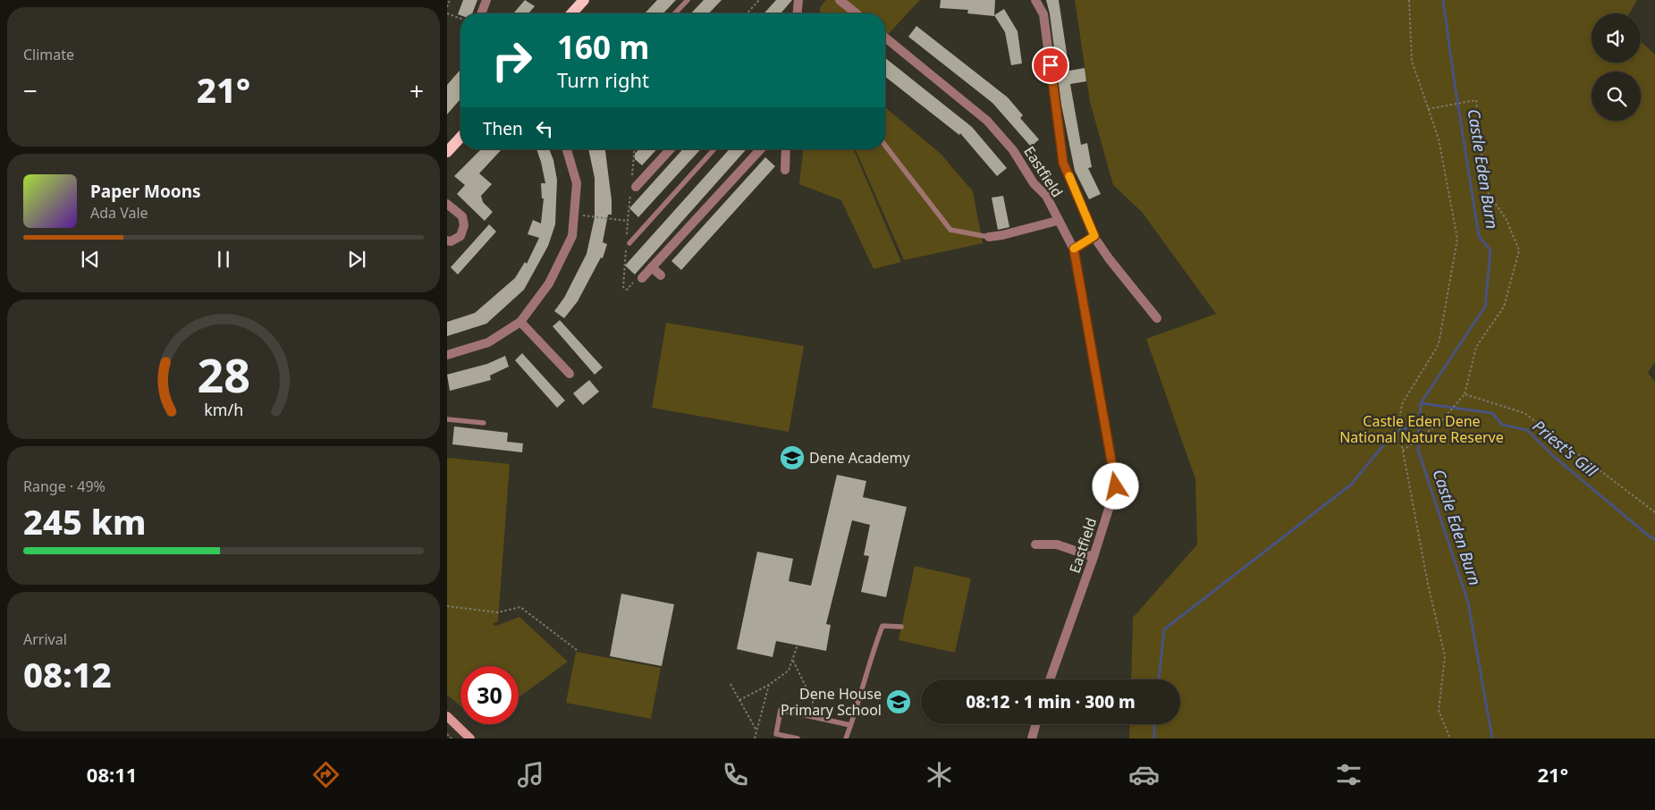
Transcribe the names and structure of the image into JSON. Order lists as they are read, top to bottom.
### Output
{
  "streets": {
    "street": ["Eastfield"]
  },
  "water": ["Castle Eden Burn", "Priest's Gill"],
  "parks": ["Castle Eden Dene National Nature Reserve"],
  "places": {
    "school or university": ["Dene Academy", "Dene House Primary School"]
  },
  "page": {
    "tile": [
      "Climate",
      ["Range · 49%", "245 km"],
      ["Arrival", "08:12"]
    ],
    "turn": ["160 m", "Turn right"],
    "heat": ["−", "21°", "+"],
    "then": "Then",
    "song": ["Paper Moons", "Ada Vale"],
    "limit": "30",
    "trip": "08:12 · 1 min · 300 m",
    "tabs": ["08:11", "21°"],
    "gauge": ["28", "km/h"]
  }
}
